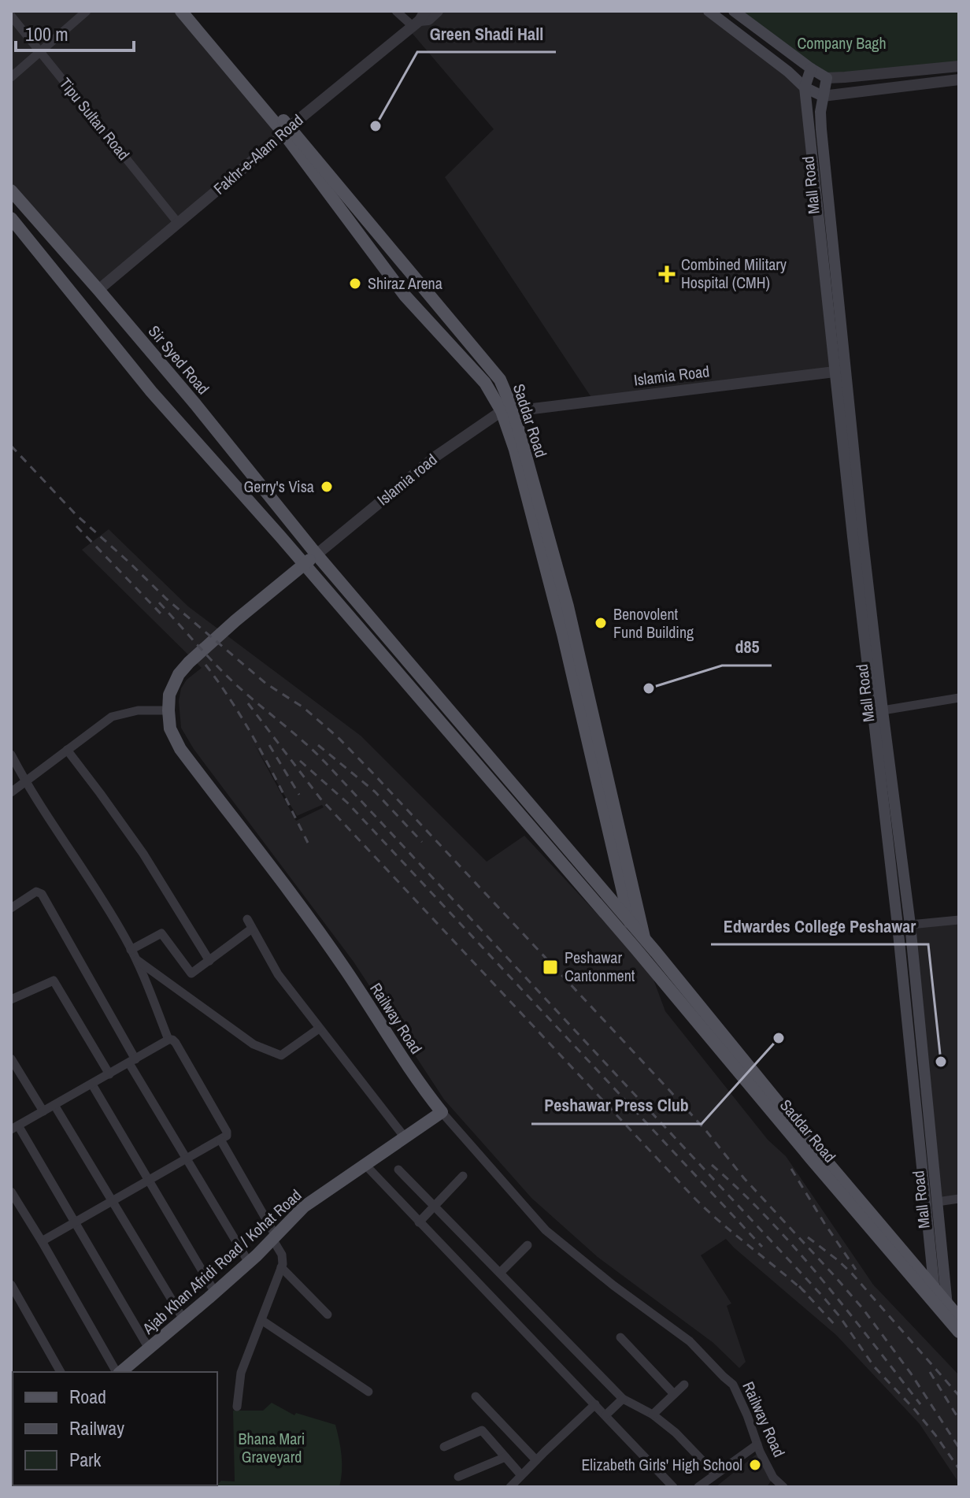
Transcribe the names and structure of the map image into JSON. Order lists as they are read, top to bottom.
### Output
{
  "streets": {
    "main road": [
      "Mall Road",
      "Sir Syed Road",
      "Saddar Road",
      "Railway Road",
      "Ajab Khan Afridi Road / Kohat Road"
    ],
    "street": [
      "Tipu Sultan Road",
      "Fakhr-e-Alam Road",
      "Islamia Road",
      "Islamia road"
    ]
  },
  "crossings": [
    ["Tipu Sultan Road", "Fakhr-e-Alam Road"],
    ["Fakhr-e-Alam Road", "Sir Syed Road"],
    ["Fakhr-e-Alam Road", "Saddar Road"],
    ["Mall Road", "Islamia Road"],
    ["Mall Road", "Saddar Road"],
    ["Sir Syed Road", "Saddar Road"],
    ["Sir Syed Road", "Islamia road"],
    ["Sir Syed Road", "Railway Road"],
    ["Islamia Road", "Saddar Road"],
    ["Islamia Road", "Islamia road"],
    ["Saddar Road", "Islamia road"],
    ["Saddar Road", "Railway Road"],
    ["Islamia road", "Railway Road"],
    ["Railway Road", "Ajab Khan Afridi Road / Kohat Road"]
  ],
  "parks": ["Company Bagh", "Bhana Mari Graveyard"],
  "places": {
    "other": [
      "Green Shadi Hall",
      "Shiraz Arena",
      "Gerry's Visa",
      "Benovolent Fund Building",
      "d85",
      "Peshawar Press Club",
      "Edwardes College Peshawar",
      "Elizabeth Girls' High School"
    ],
    "health": ["Combined Military Hospital (CMH)"],
    "transit": ["Peshawar Cantonment"]
  },
  "legend": ["Road", "Railway", "Park"],
  "scale_bar": "100 m"
}
